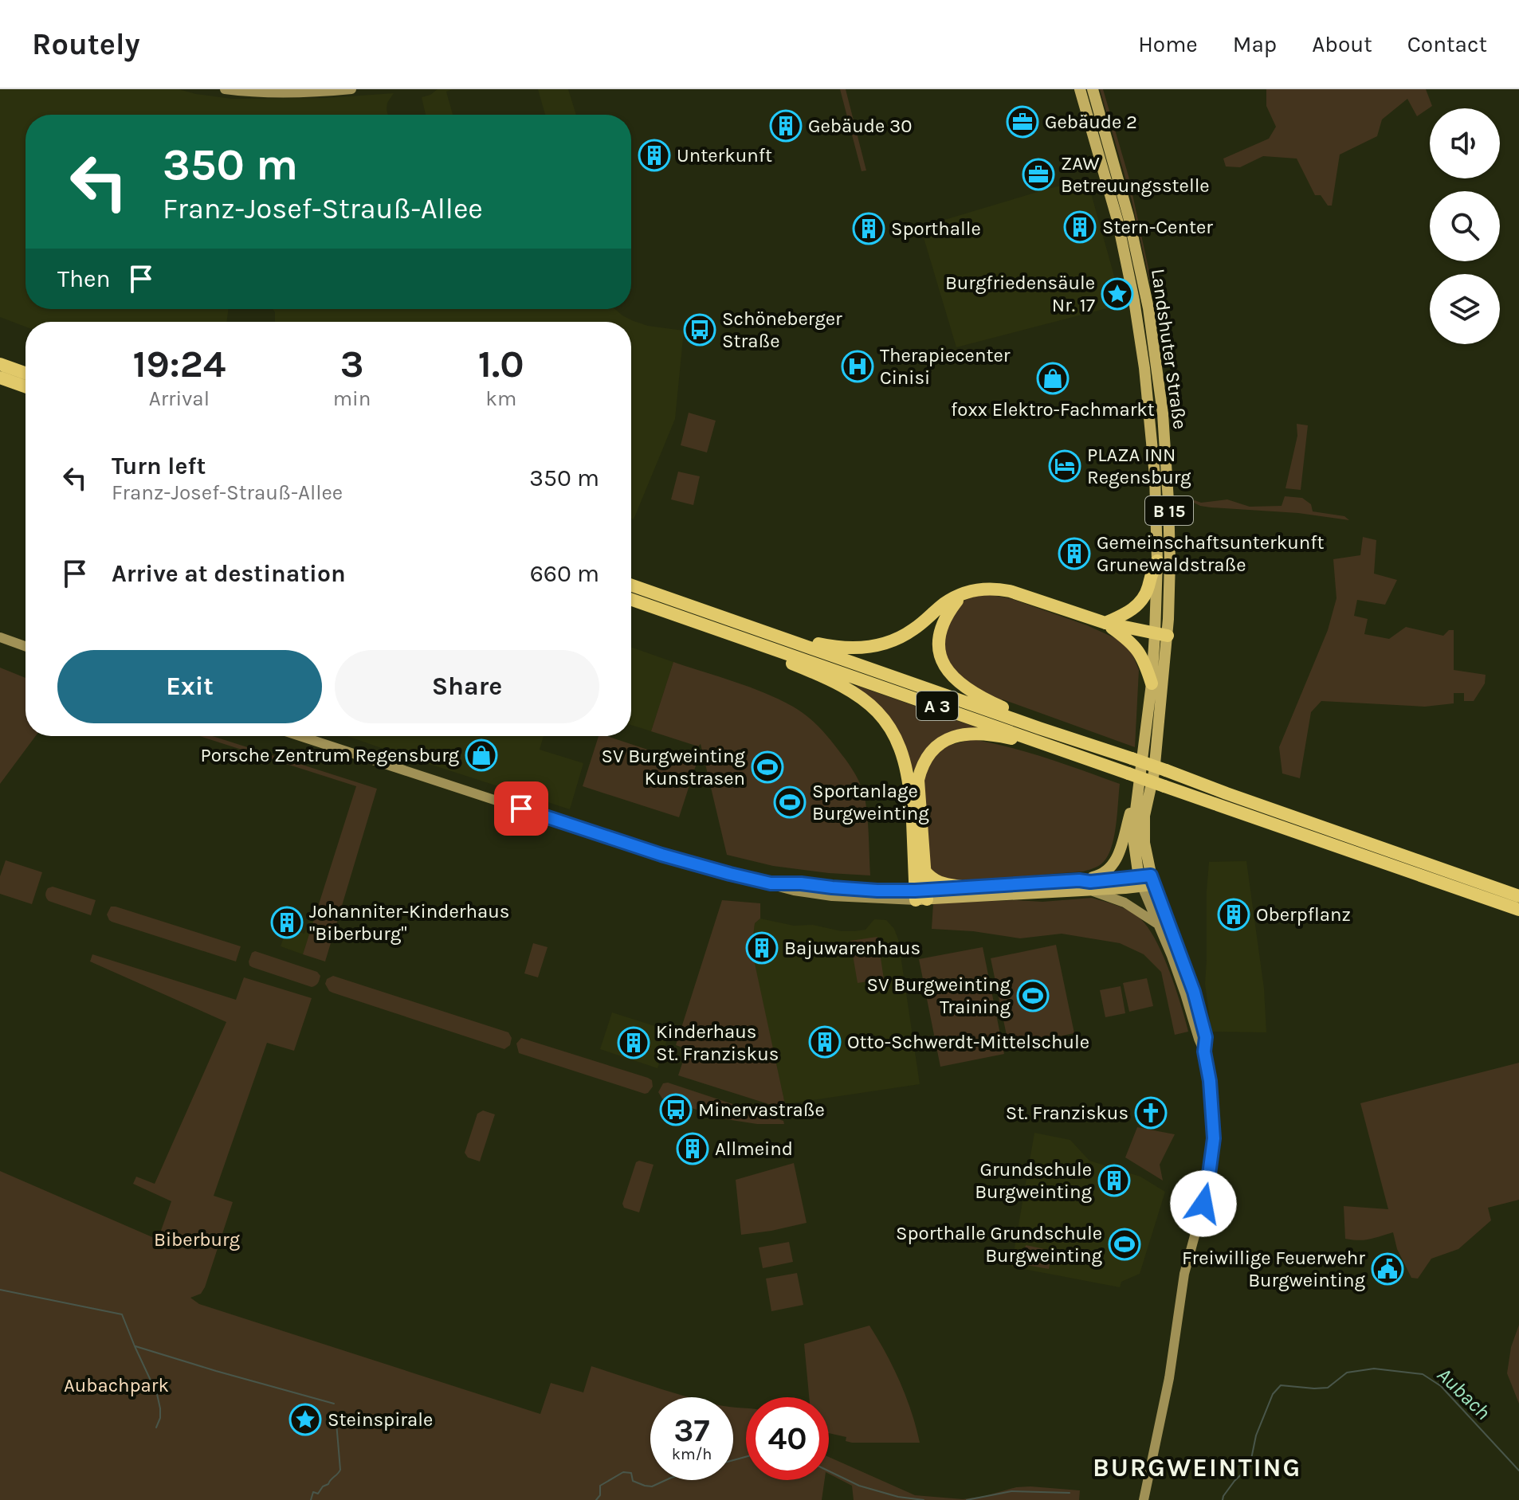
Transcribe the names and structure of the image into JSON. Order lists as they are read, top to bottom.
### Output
{
  "streets": {
    "highway": ["A 3"],
    "main road": ["Landshuter Straße", "B 15"]
  },
  "crossings": [
    ["Landshuter Straße", "B 15"],
    ["Landshuter Straße", "A 3"],
    ["B 15", "A 3"]
  ],
  "districts": ["BURGWEINTING"],
  "water": ["Aubach"],
  "parks": ["Biberburg", "Aubachpark"],
  "places": {
    "office": ["Gebäude 2", "ZAW Betreuungsstelle"],
    "building": [
      "Gebäude 30",
      "Unterkunft",
      "Stern-Center",
      "Sporthalle",
      "Gemeinschaftsunterkunft Grunewaldstraße",
      "Oberpflanz",
      "Johanniter-Kinderhaus \"Biberburg\"",
      "Bajuwarenhaus",
      "Otto-Schwerdt-Mittelschule",
      "Kinderhaus St. Franziskus",
      "Allmeind",
      "Grundschule Burgweinting"
    ],
    "place": ["Burgfriedensäule Nr. 17", "Steinspirale"],
    "bus stop": ["Schöneberger Straße", "Minervastraße"],
    "hospital": ["Therapiecenter Cinisi"],
    "shop": ["foxx Elektro-Fachmarkt", "Porsche Zentrum Regensburg"],
    "hotel": ["PLAZA INN Regensburg"],
    "sports": [
      "SV Burgweinting Kunstrasen",
      "Sportanlage Burgweinting",
      "SV Burgweinting Training",
      "Sporthalle Grundschule Burgweinting"
    ],
    "church": ["St. Franziskus"],
    "public building": ["Freiwillige Feuerwehr Burgweinting"]
  },
  "page": {
    "header": "Routely",
    "nav": [
      "Home",
      "Map",
      "About",
      "Contact"
    ],
    "turn": ["350 m", "Franz-Josef-Strauß-Allee"],
    "then": "Then",
    "eta": [
      "19:24",
      "Arrival",
      "3",
      "min",
      "1.0",
      "km"
    ],
    "list": [
      {
        "name": "Turn left",
        "note": "Franz-Josef-Strauß-Allee",
        "value": "350 m"
      },
      {
        "name": "Arrive at destination",
        "value": "660 m"
      }
    ],
    "buttons": ["Exit", "Share"],
    "speed": "37 km/h",
    "limit": "40"
  }
}
